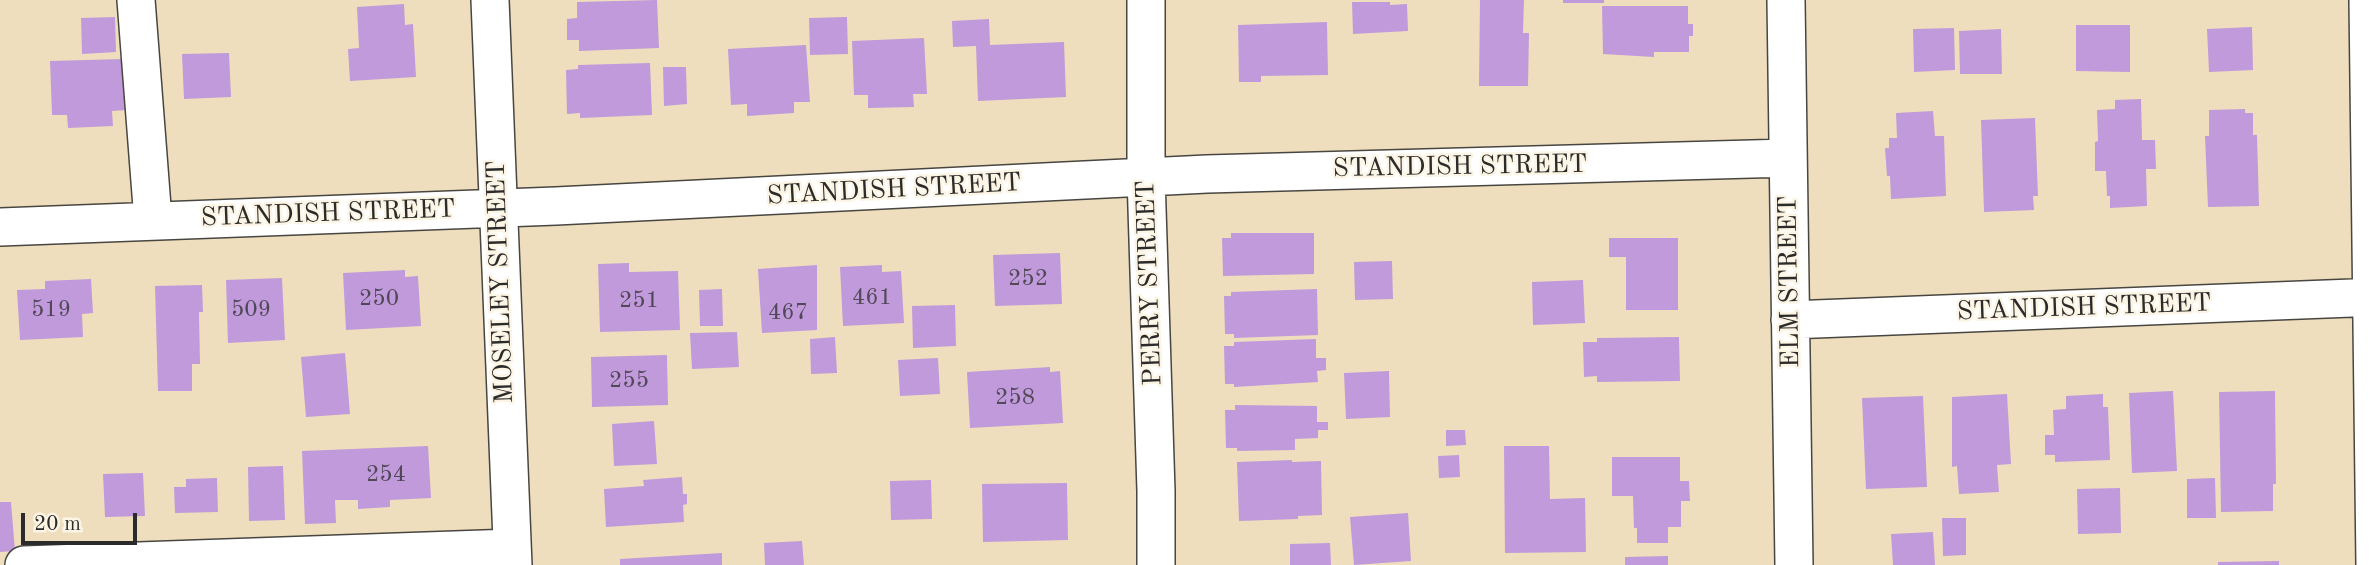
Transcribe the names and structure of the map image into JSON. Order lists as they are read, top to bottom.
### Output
{
  "streets": {
    "street": [
      "STANDISH STREET",
      "MOSELEY STREET",
      "ELM STREET",
      "PERRY STREET"
    ]
  },
  "crossings": [
    ["STANDISH STREET", "MOSELEY STREET"],
    ["STANDISH STREET", "ELM STREET"],
    ["STANDISH STREET", "PERRY STREET"]
  ],
  "house_numbers": [
    "252",
    "461",
    "250",
    "251",
    "519",
    "509",
    "467",
    "255",
    "258",
    "254"
  ],
  "scale_bar": "20 m"
}
